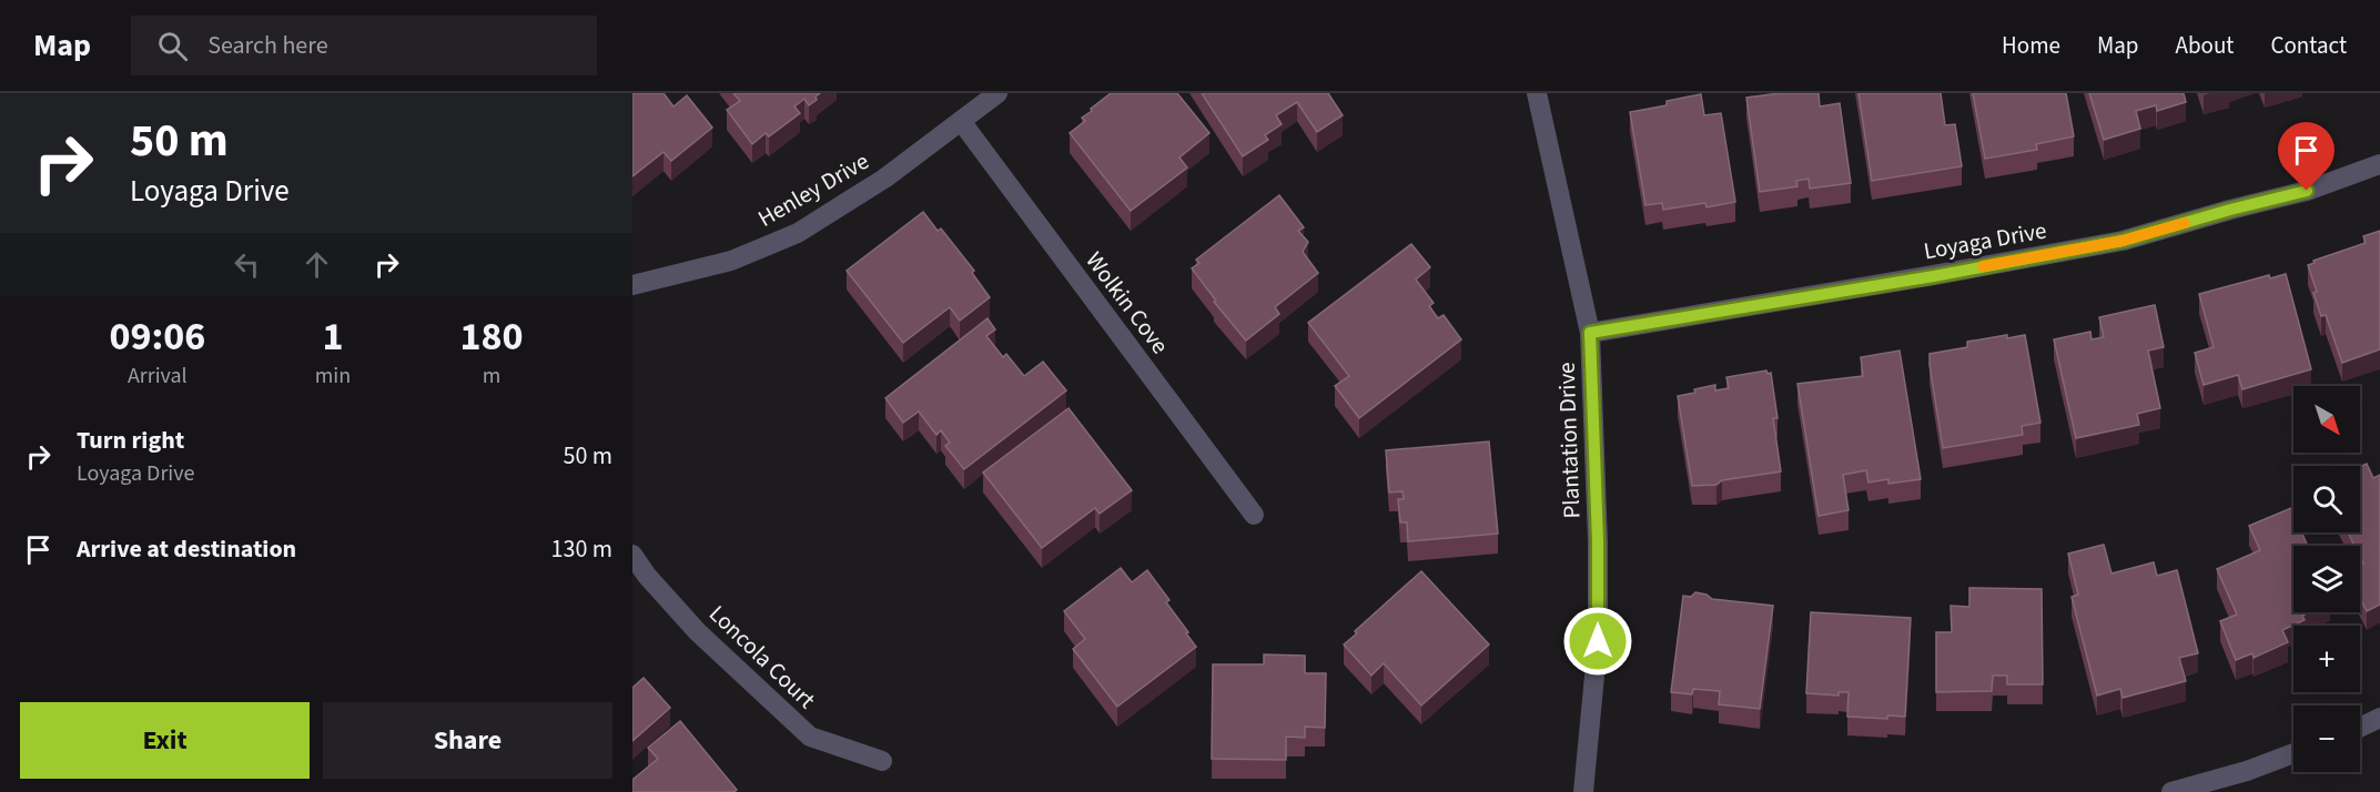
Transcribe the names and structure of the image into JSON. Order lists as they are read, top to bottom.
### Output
{
  "streets": {
    "street": [
      "Henley Drive",
      "Loyaga Drive",
      "Wolkin Cove",
      "Plantation Drive",
      "Loncola Court"
    ]
  },
  "crossings": [
    ["Henley Drive", "Wolkin Cove"],
    ["Loyaga Drive", "Plantation Drive"]
  ],
  "north": "bottom right",
  "page": {
    "header": "Map",
    "search": "Search here",
    "nav": [
      "Home",
      "Map",
      "About",
      "Contact"
    ],
    "turn": ["50 m", "Loyaga Drive"],
    "eta": [
      "09:06",
      "Arrival",
      "1",
      "min",
      "180",
      "m"
    ],
    "map_buttons": ["+", "−"],
    "list": [
      {
        "name": "Turn right",
        "note": "Loyaga Drive",
        "value": "50 m"
      },
      {
        "name": "Arrive at destination",
        "value": "130 m"
      }
    ],
    "buttons": ["Exit", "Share"]
  }
}
